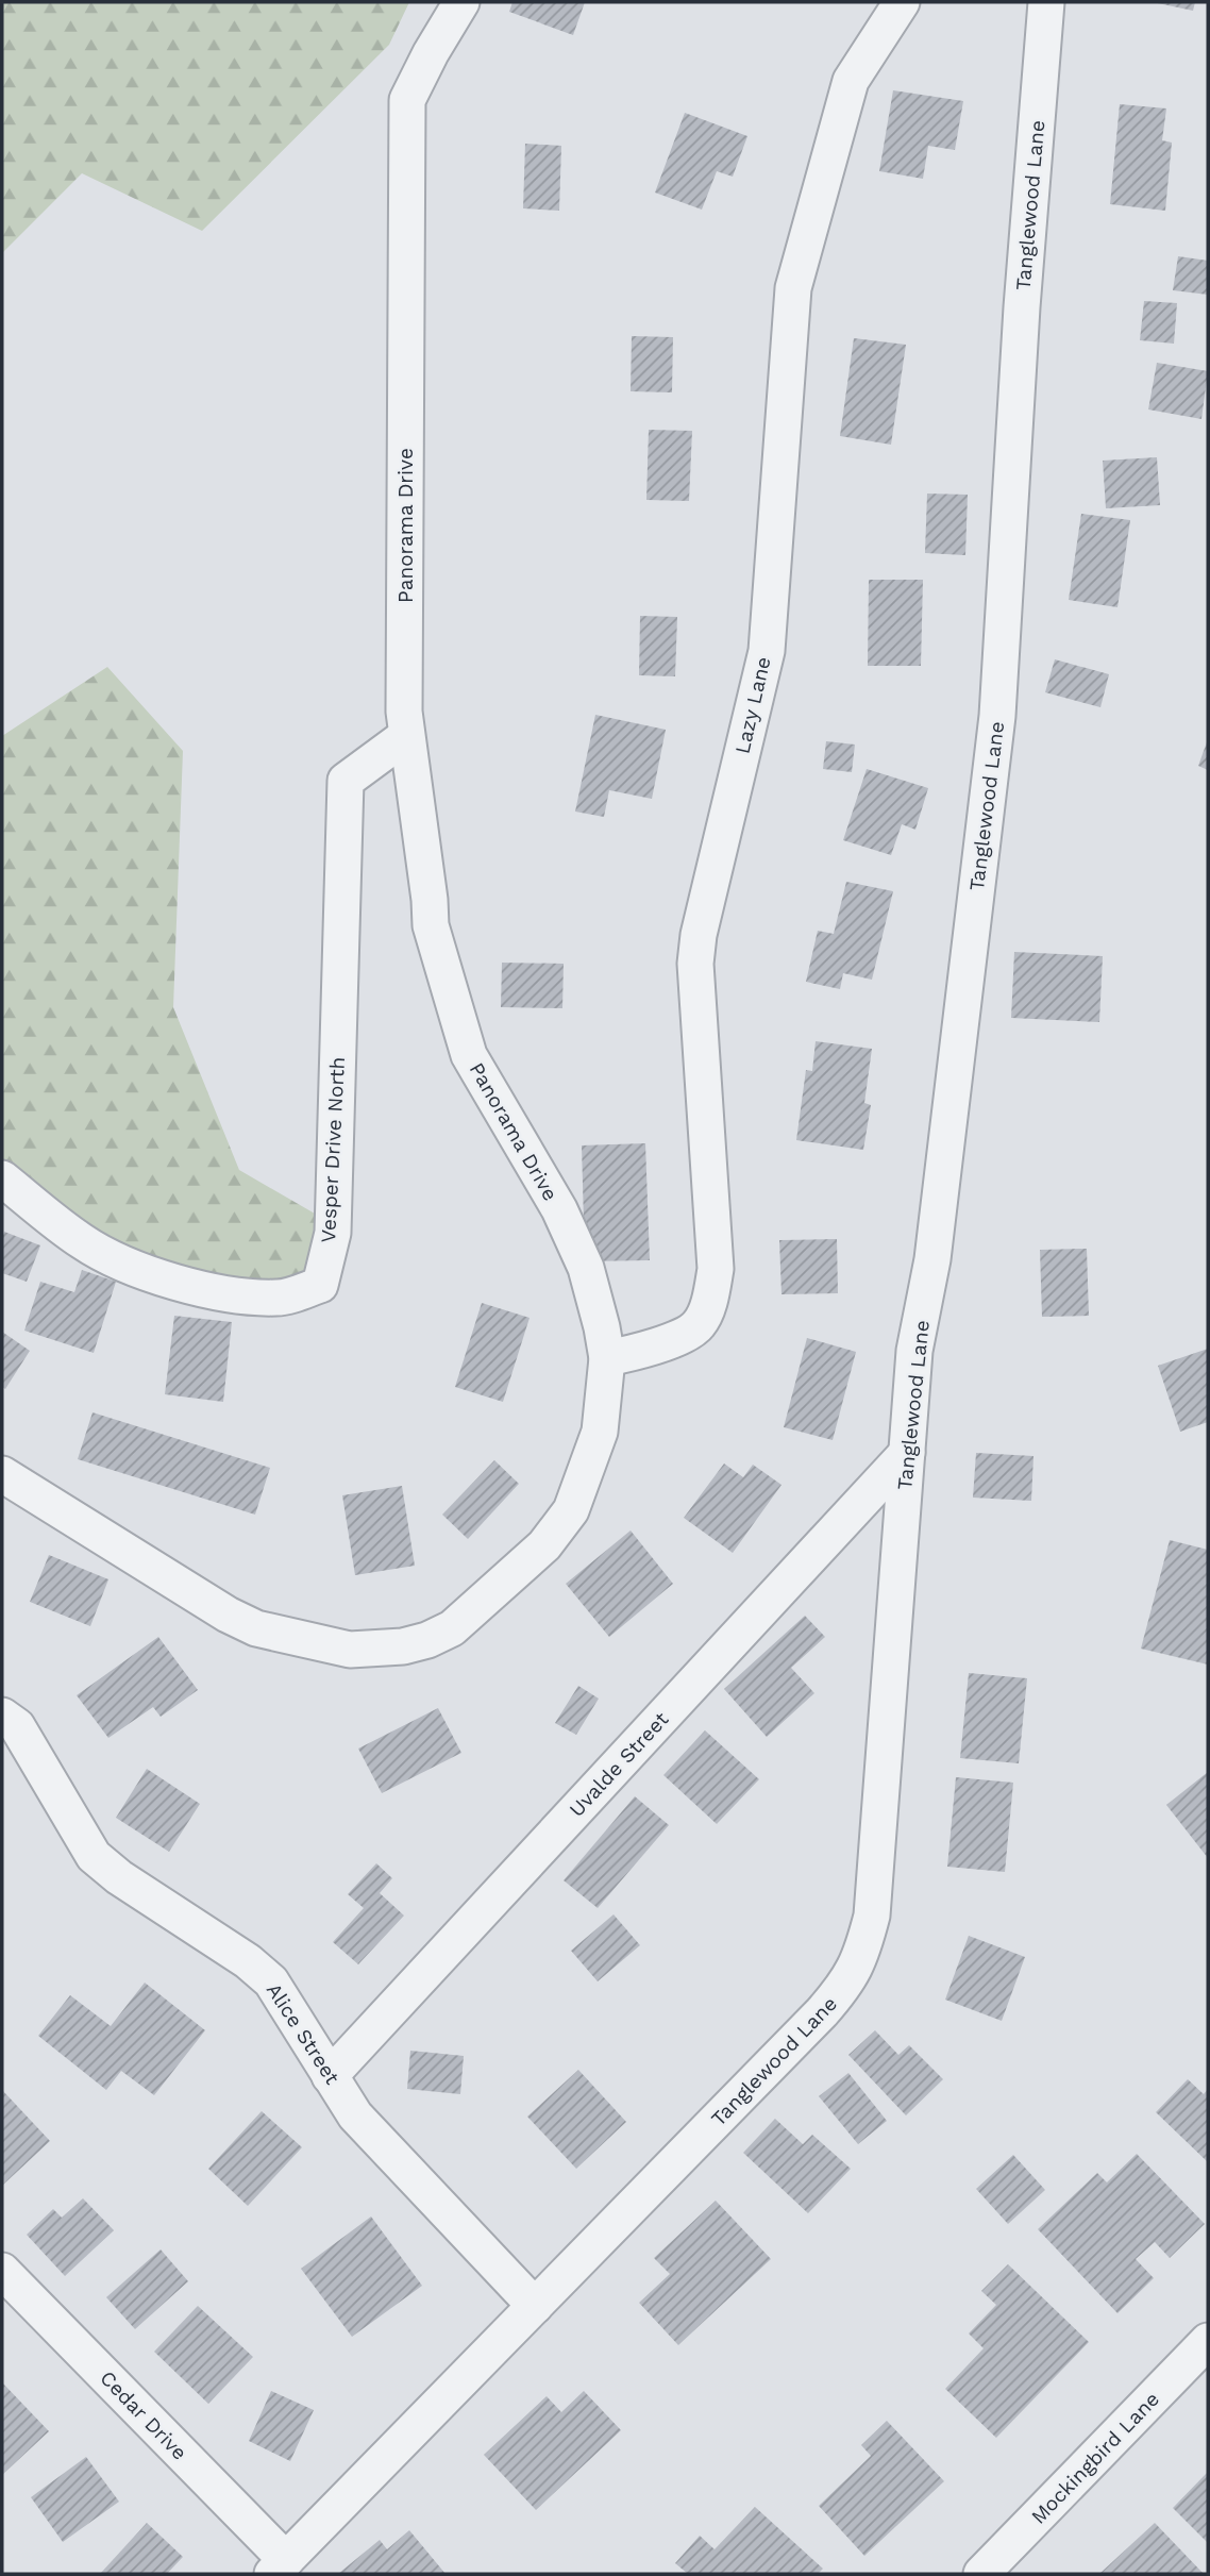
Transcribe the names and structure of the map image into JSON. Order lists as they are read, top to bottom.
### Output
{
  "streets": {
    "street": [
      "Tanglewood Lane",
      "Panorama Drive",
      "Lazy Lane",
      "Vesper Drive North",
      "Uvalde Street",
      "Alice Street",
      "Cedar Drive",
      "Mockingbird Lane"
    ]
  },
  "crossings": [
    ["Tanglewood Lane", "Uvalde Street"],
    ["Tanglewood Lane", "Alice Street"],
    ["Tanglewood Lane", "Cedar Drive"],
    ["Panorama Drive", "Lazy Lane"],
    ["Panorama Drive", "Vesper Drive North"],
    ["Uvalde Street", "Alice Street"]
  ]
}
